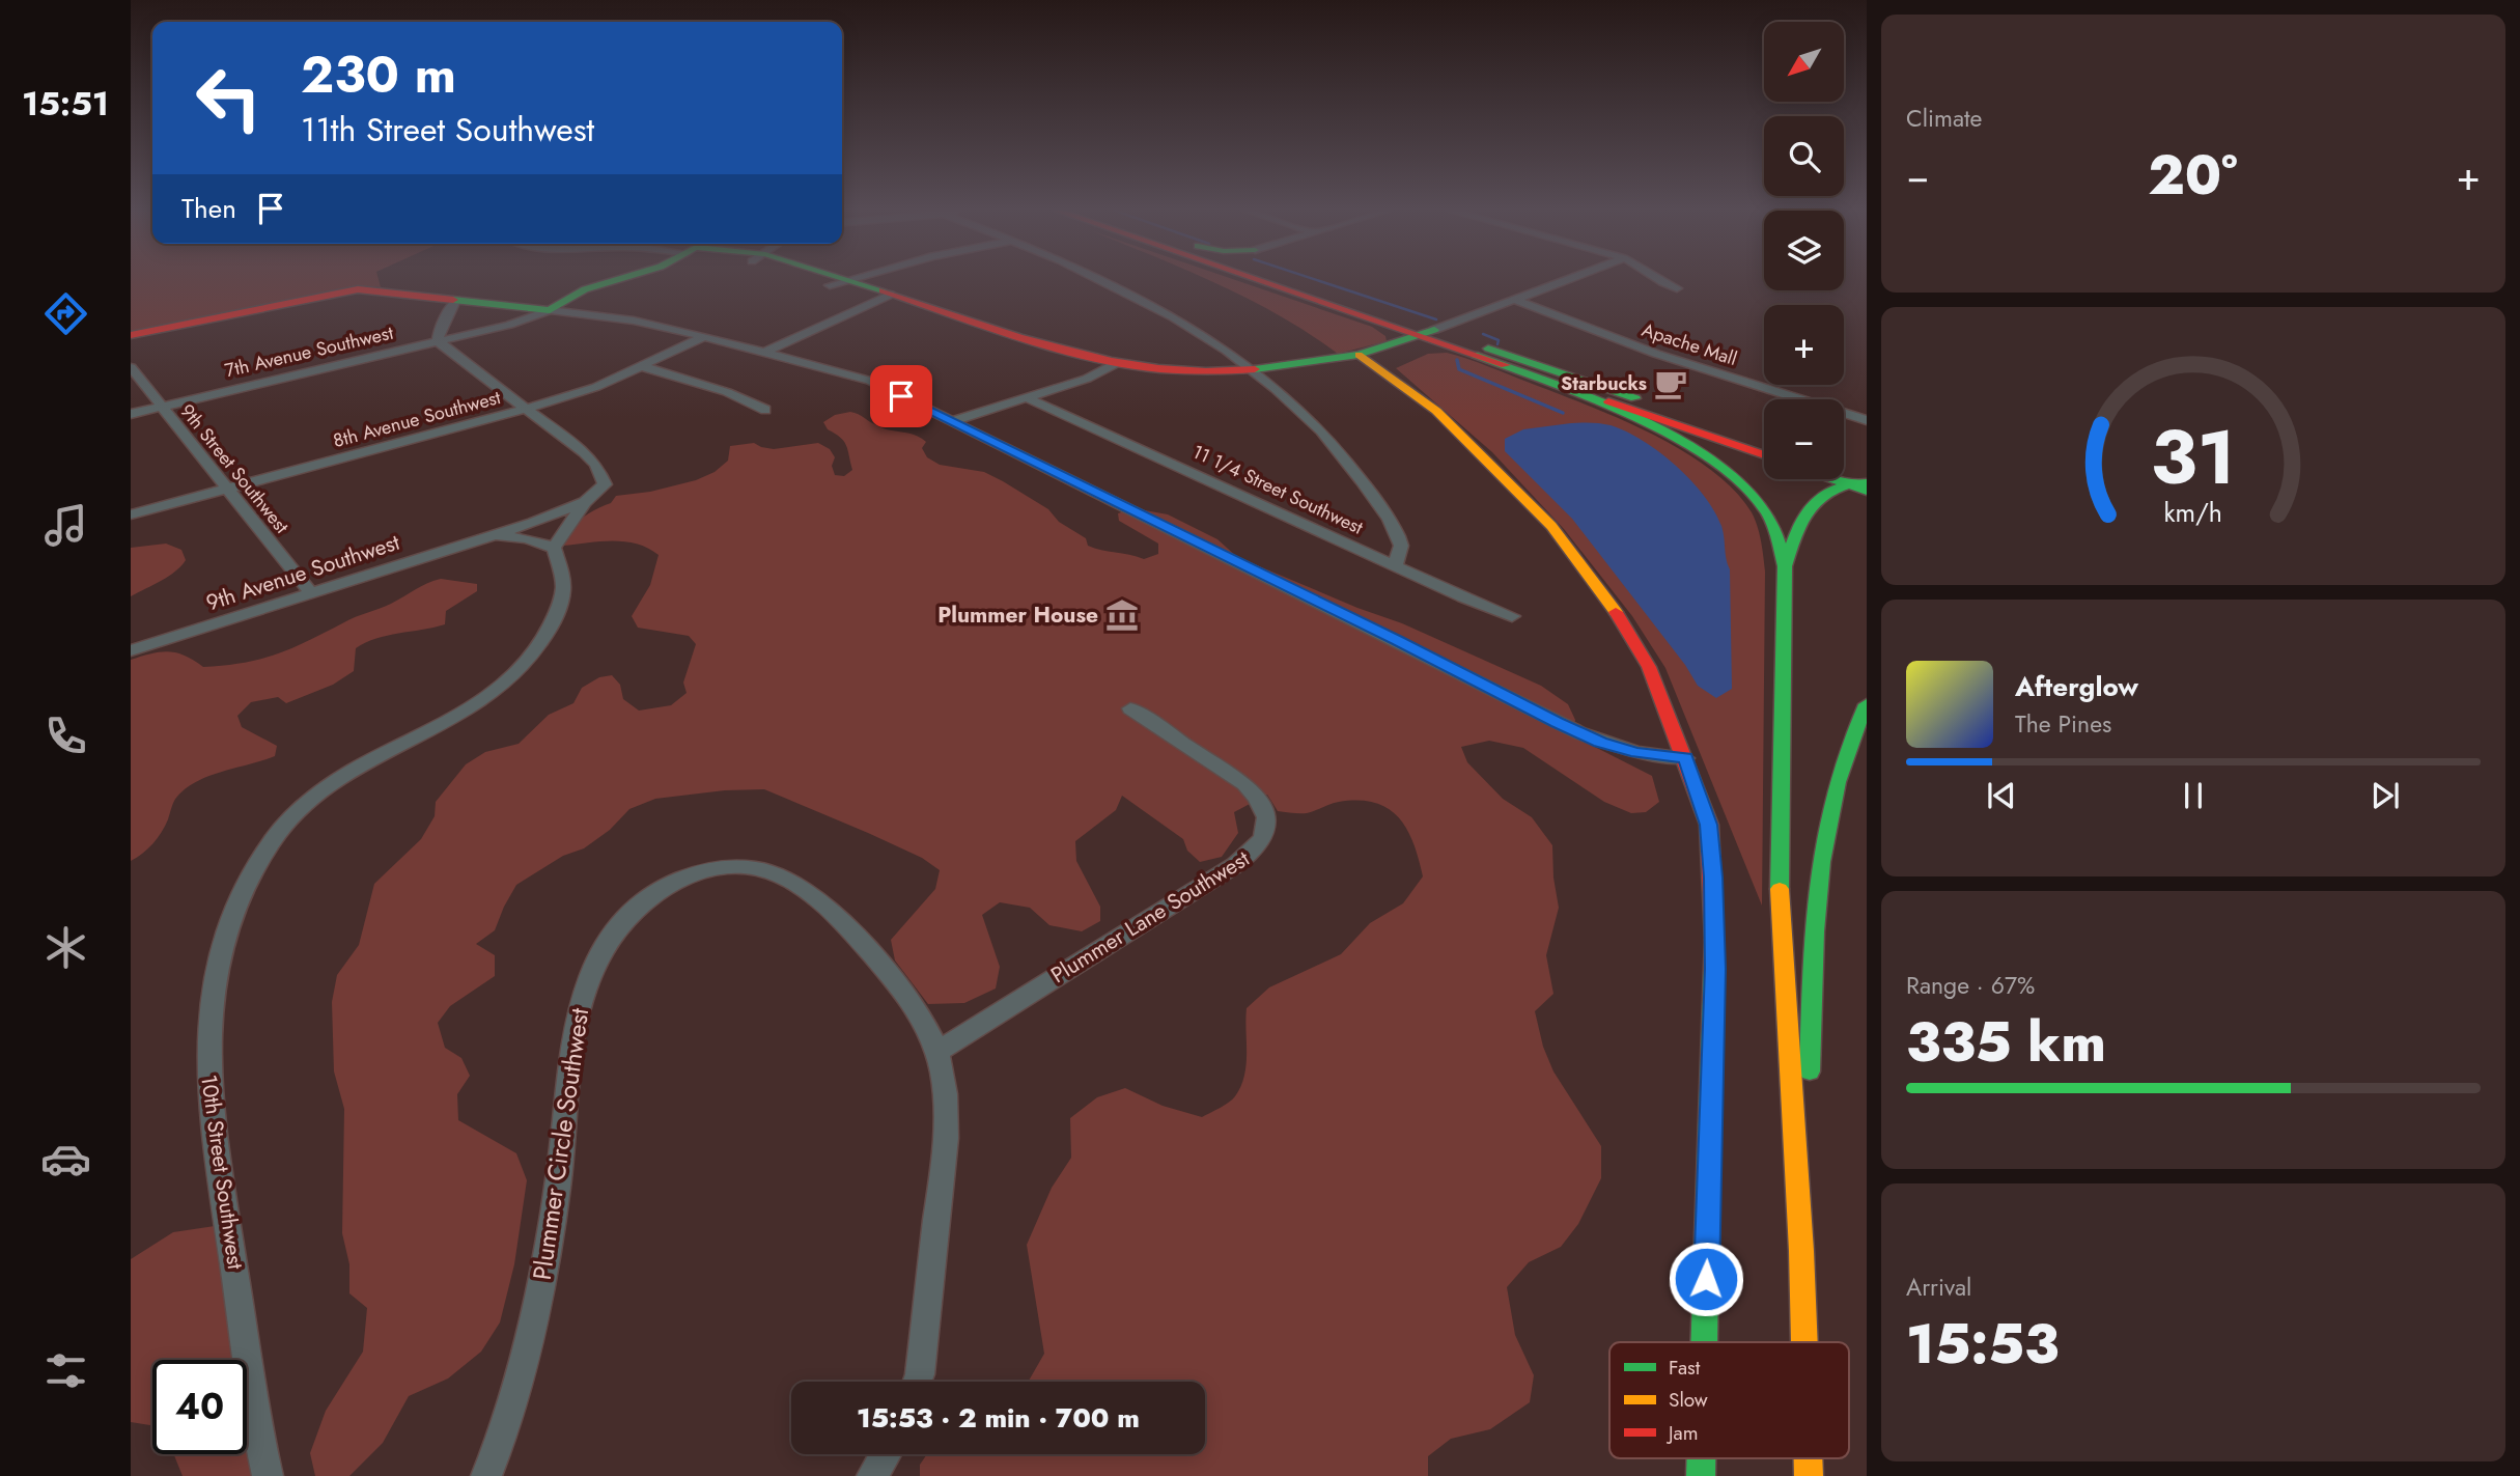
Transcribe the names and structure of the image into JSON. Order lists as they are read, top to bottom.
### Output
{
  "streets": {
    "main road": ["7th Avenue Southwest"],
    "street": [
      "Apache Mall",
      "8th Avenue Southwest",
      "9th Street Southwest",
      "11 1/4 Street Southwest",
      "9th Avenue Southwest",
      "Plummer Lane Southwest",
      "Plummer Circle Southwest",
      "10th Street Southwest"
    ]
  },
  "crossings": [
    ["7th Avenue Southwest", "9th Street Southwest"],
    ["8th Avenue Southwest", "9th Street Southwest"],
    ["9th Street Southwest", "9th Avenue Southwest"],
    ["9th Avenue Southwest", "10th Street Southwest"],
    ["Plummer Lane Southwest", "Plummer Circle Southwest"]
  ],
  "places": {
    "cafe": ["Starbucks"],
    "museum": ["Plummer House"]
  },
  "legend": ["Fast", "Slow", "Jam"],
  "north": "bottom left",
  "page": {
    "tabs": "15:51",
    "tile": [
      "Climate",
      ["Range · 67%", "335 km"],
      ["Arrival", "15:53"]
    ],
    "map_buttons": ["+", "−"],
    "turn": ["230 m", "11th Street Southwest"],
    "heat": ["−", "20°", "+"],
    "then": "Then",
    "song": ["Afterglow", "The Pines"],
    "limit": "40",
    "trip": "15:53 · 2 min · 700 m",
    "gauge": ["31", "km/h"]
  }
}
